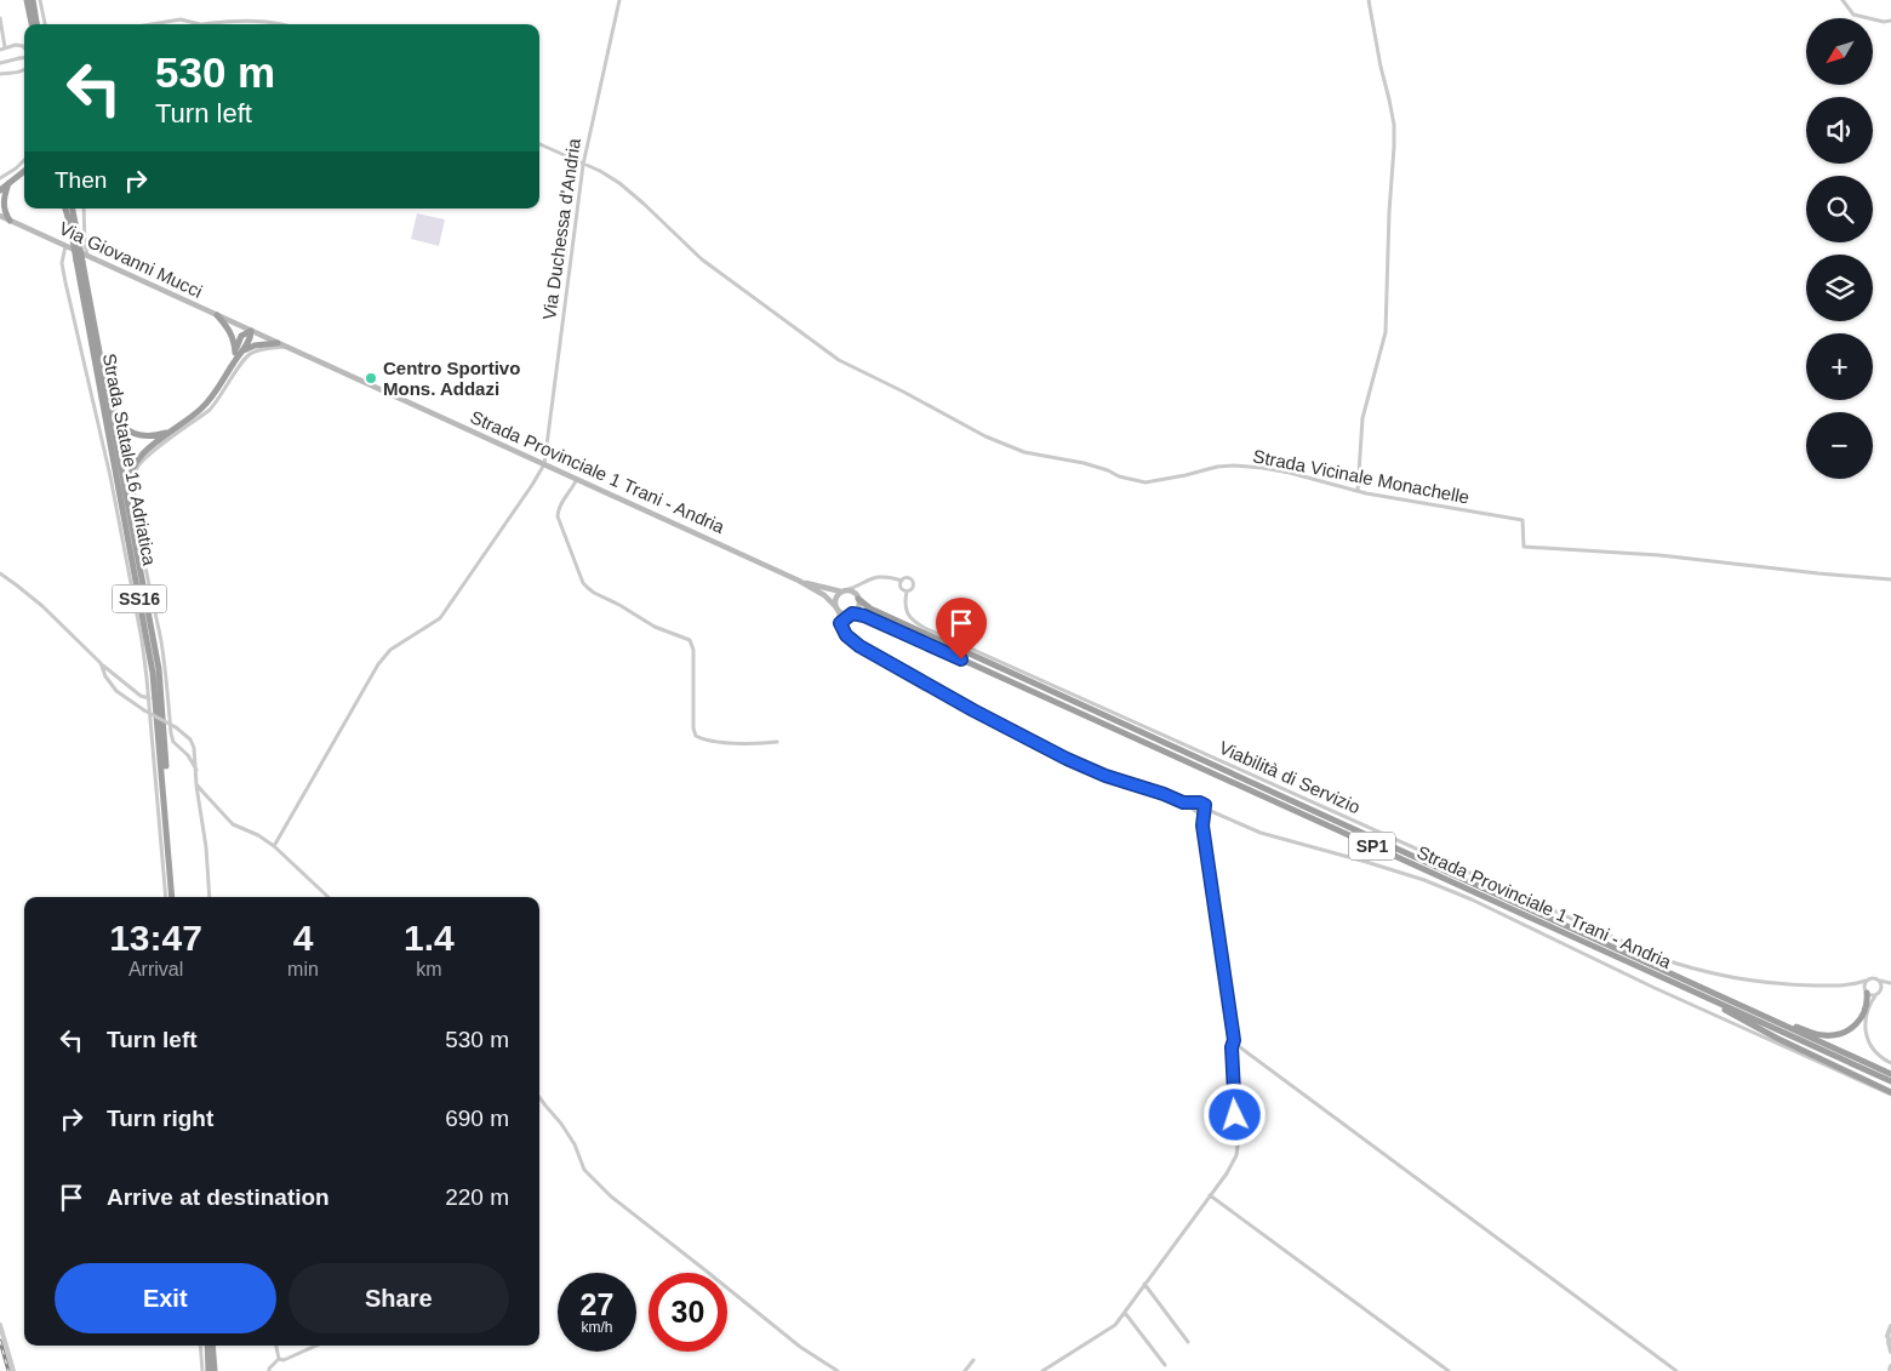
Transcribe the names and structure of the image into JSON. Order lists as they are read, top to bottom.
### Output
{
  "streets": {
    "highway": [
      "Strada Statale 16 Adriatica",
      "Strada Provinciale 1 Trani - Andria",
      "SS16",
      "SP1"
    ],
    "main road": ["Via Giovanni Mucci"],
    "street": ["Via Duchessa d'Andria", "Strada Vicinale Monachelle", "Viabilità di Servizio"]
  },
  "crossings": [
    ["Via Duchessa d'Andria", "Strada Provinciale 1 Trani - Andria"],
    ["Via Duchessa d'Andria", "Strada Vicinale Monachelle"],
    ["Via Giovanni Mucci", "Strada Statale 16 Adriatica"],
    ["Via Giovanni Mucci", "Strada Provinciale 1 Trani - Andria"],
    ["Via Giovanni Mucci", "SS16"],
    ["Strada Statale 16 Adriatica", "SS16"],
    ["Strada Provinciale 1 Trani - Andria", "SS16"]
  ],
  "places": ["Centro Sportivo Mons. Addazi"],
  "north": "bottom left",
  "page": {
    "map_buttons": ["+", "−"],
    "turn": ["530 m", "Turn left"],
    "then": "Then",
    "eta": [
      "13:47",
      "Arrival",
      "4",
      "min",
      "1.4",
      "km"
    ],
    "list": [
      {
        "name": "Turn left",
        "value": "530 m"
      },
      {
        "name": "Turn right",
        "value": "690 m"
      },
      {
        "name": "Arrive at destination",
        "value": "220 m"
      }
    ],
    "buttons": ["Exit", "Share"],
    "speed": "27 km/h",
    "limit": "30"
  }
}
